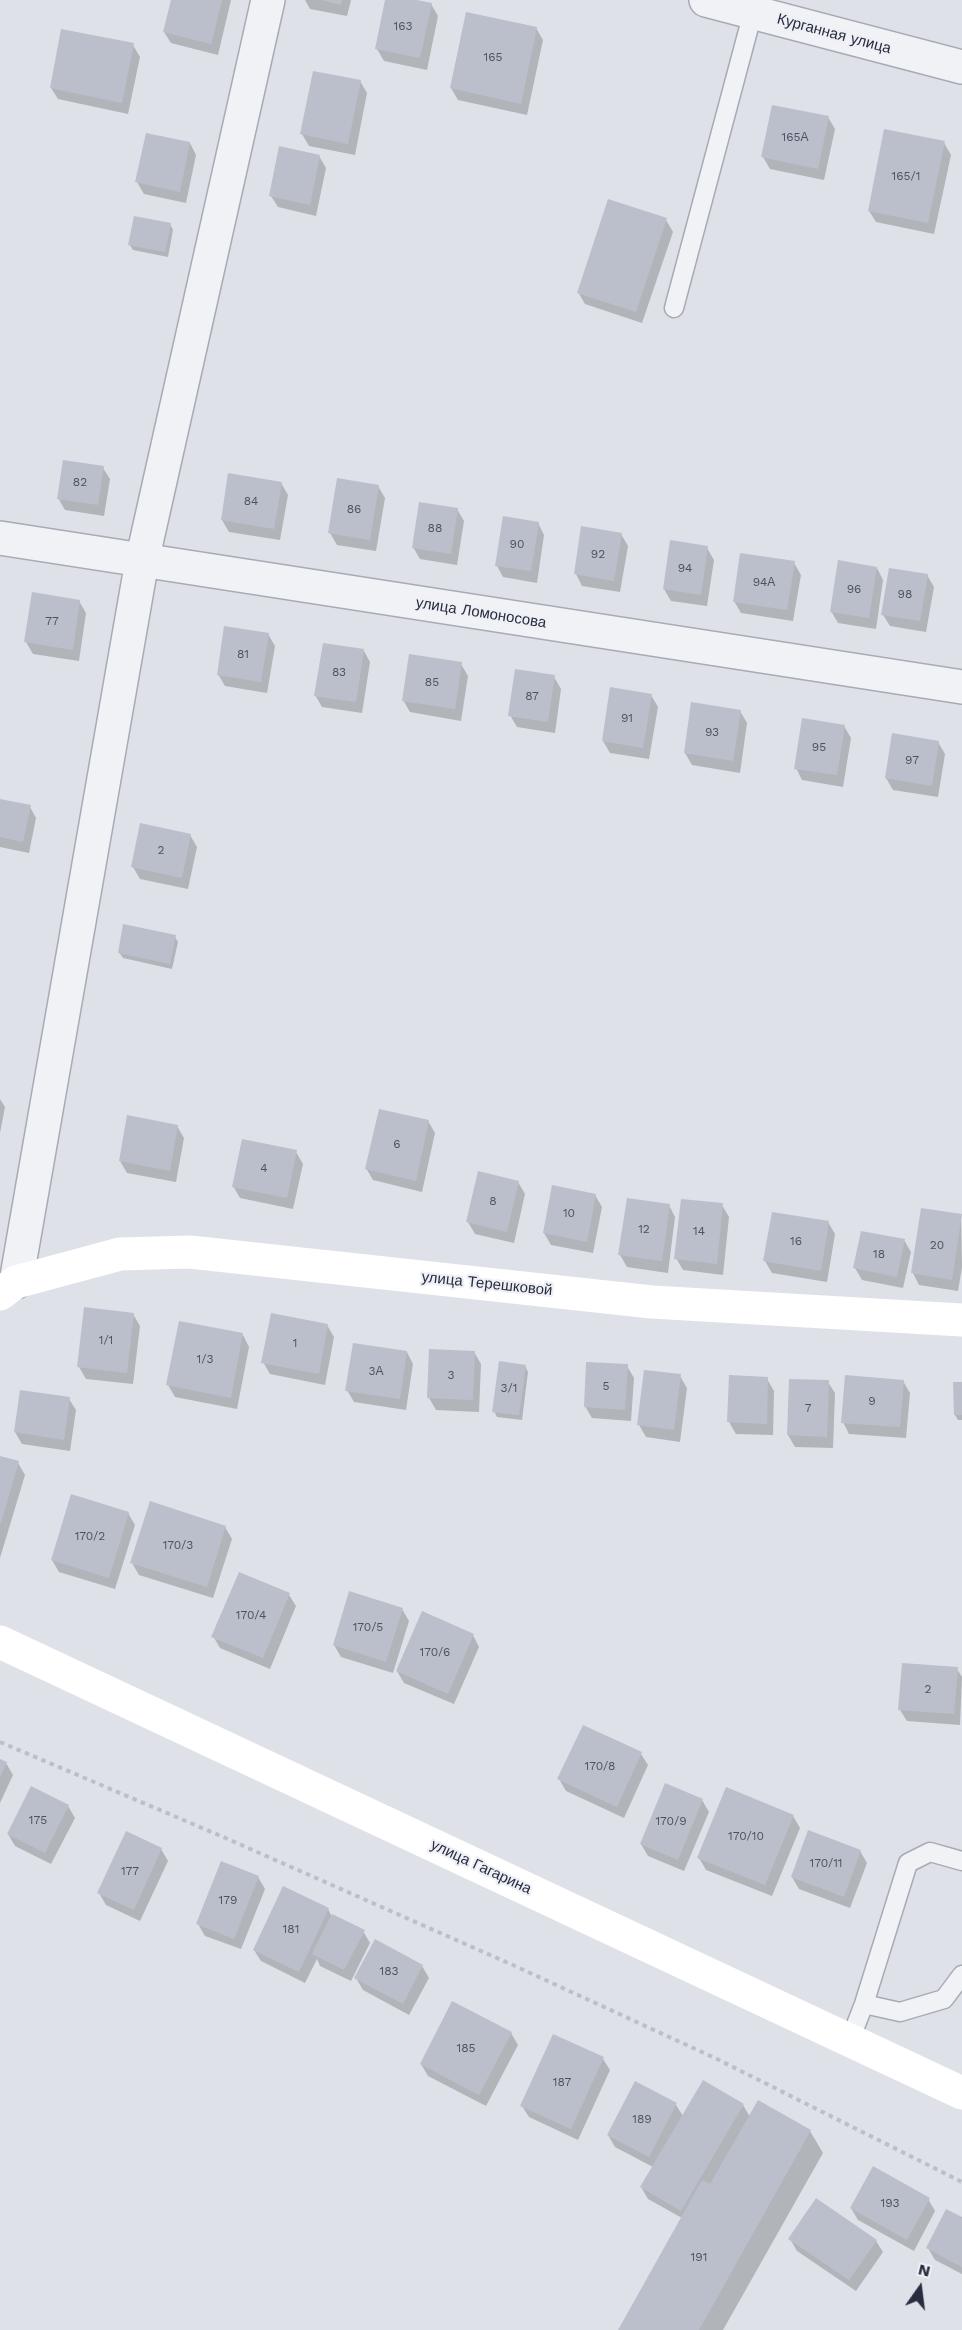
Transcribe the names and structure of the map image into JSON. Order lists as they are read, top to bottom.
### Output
{
  "streets": {
    "main road": ["улица Терешковой", "улица Гагарина"],
    "street": ["Курганная улица", "улица Ломоносова"]
  },
  "house_numbers": [
    "163",
    "165",
    "165А",
    "165/1",
    "82",
    "84",
    "86",
    "88",
    "90",
    "92",
    "94",
    "94А",
    "96",
    "98",
    "77",
    "81",
    "83",
    "85",
    "87",
    "91",
    "93",
    "95",
    "97",
    "2",
    "6",
    "4",
    "8",
    "10",
    "12",
    "14",
    "16",
    "20",
    "18",
    "1/1",
    "1",
    "1/3",
    "3А",
    "3",
    "5",
    "3/1",
    "9",
    "7",
    "170/2",
    "170/3",
    "170/4",
    "170/5",
    "170/6",
    "2",
    "170/8",
    "175",
    "170/9",
    "170/10",
    "170/11",
    "177",
    "179",
    "181",
    "183",
    "185",
    "187",
    "189",
    "193",
    "191"
  ],
  "north": "top"
}
